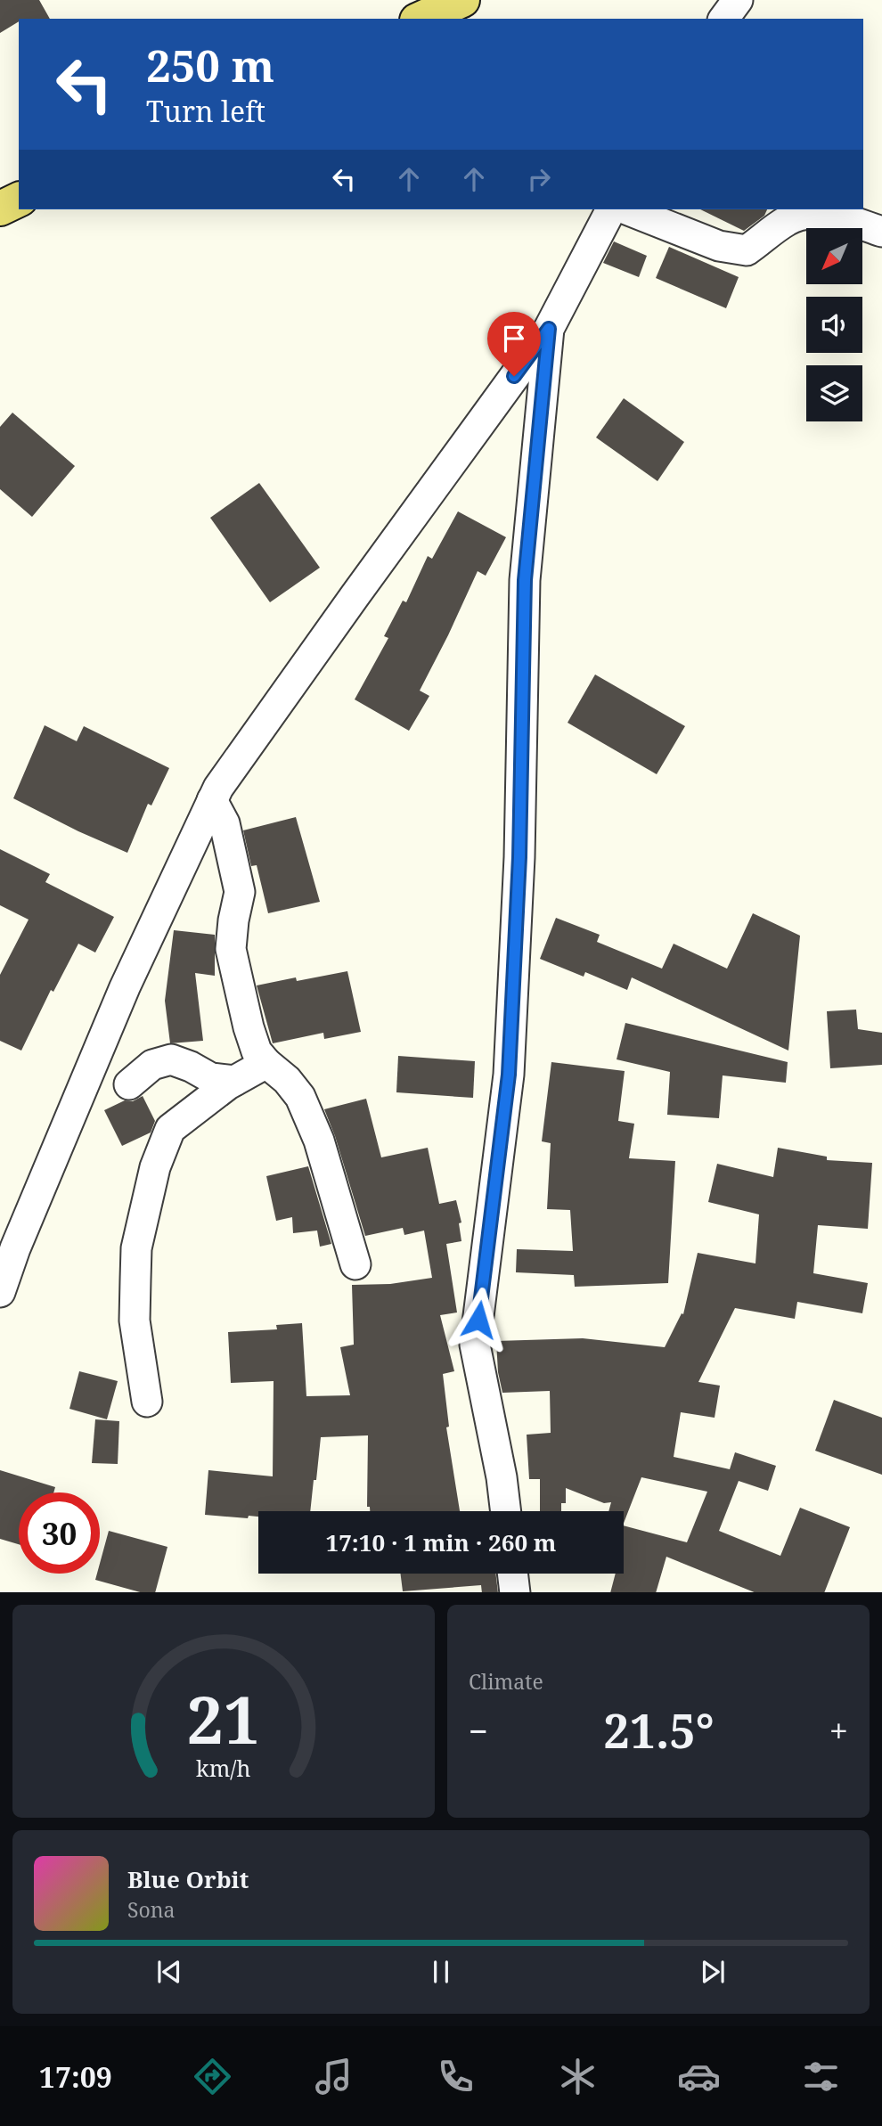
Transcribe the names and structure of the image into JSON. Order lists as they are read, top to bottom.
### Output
{
  "north": "bottom left",
  "page": {
    "turn": ["250 m", "Turn left"],
    "limit": "30",
    "trip": "17:10 · 1 min · 260 m",
    "tile": "Climate",
    "heat": ["−", "21.5°", "+"],
    "song": ["Blue Orbit", "Sona"],
    "tabs": "17:09",
    "gauge": ["21", "km/h"]
  }
}
